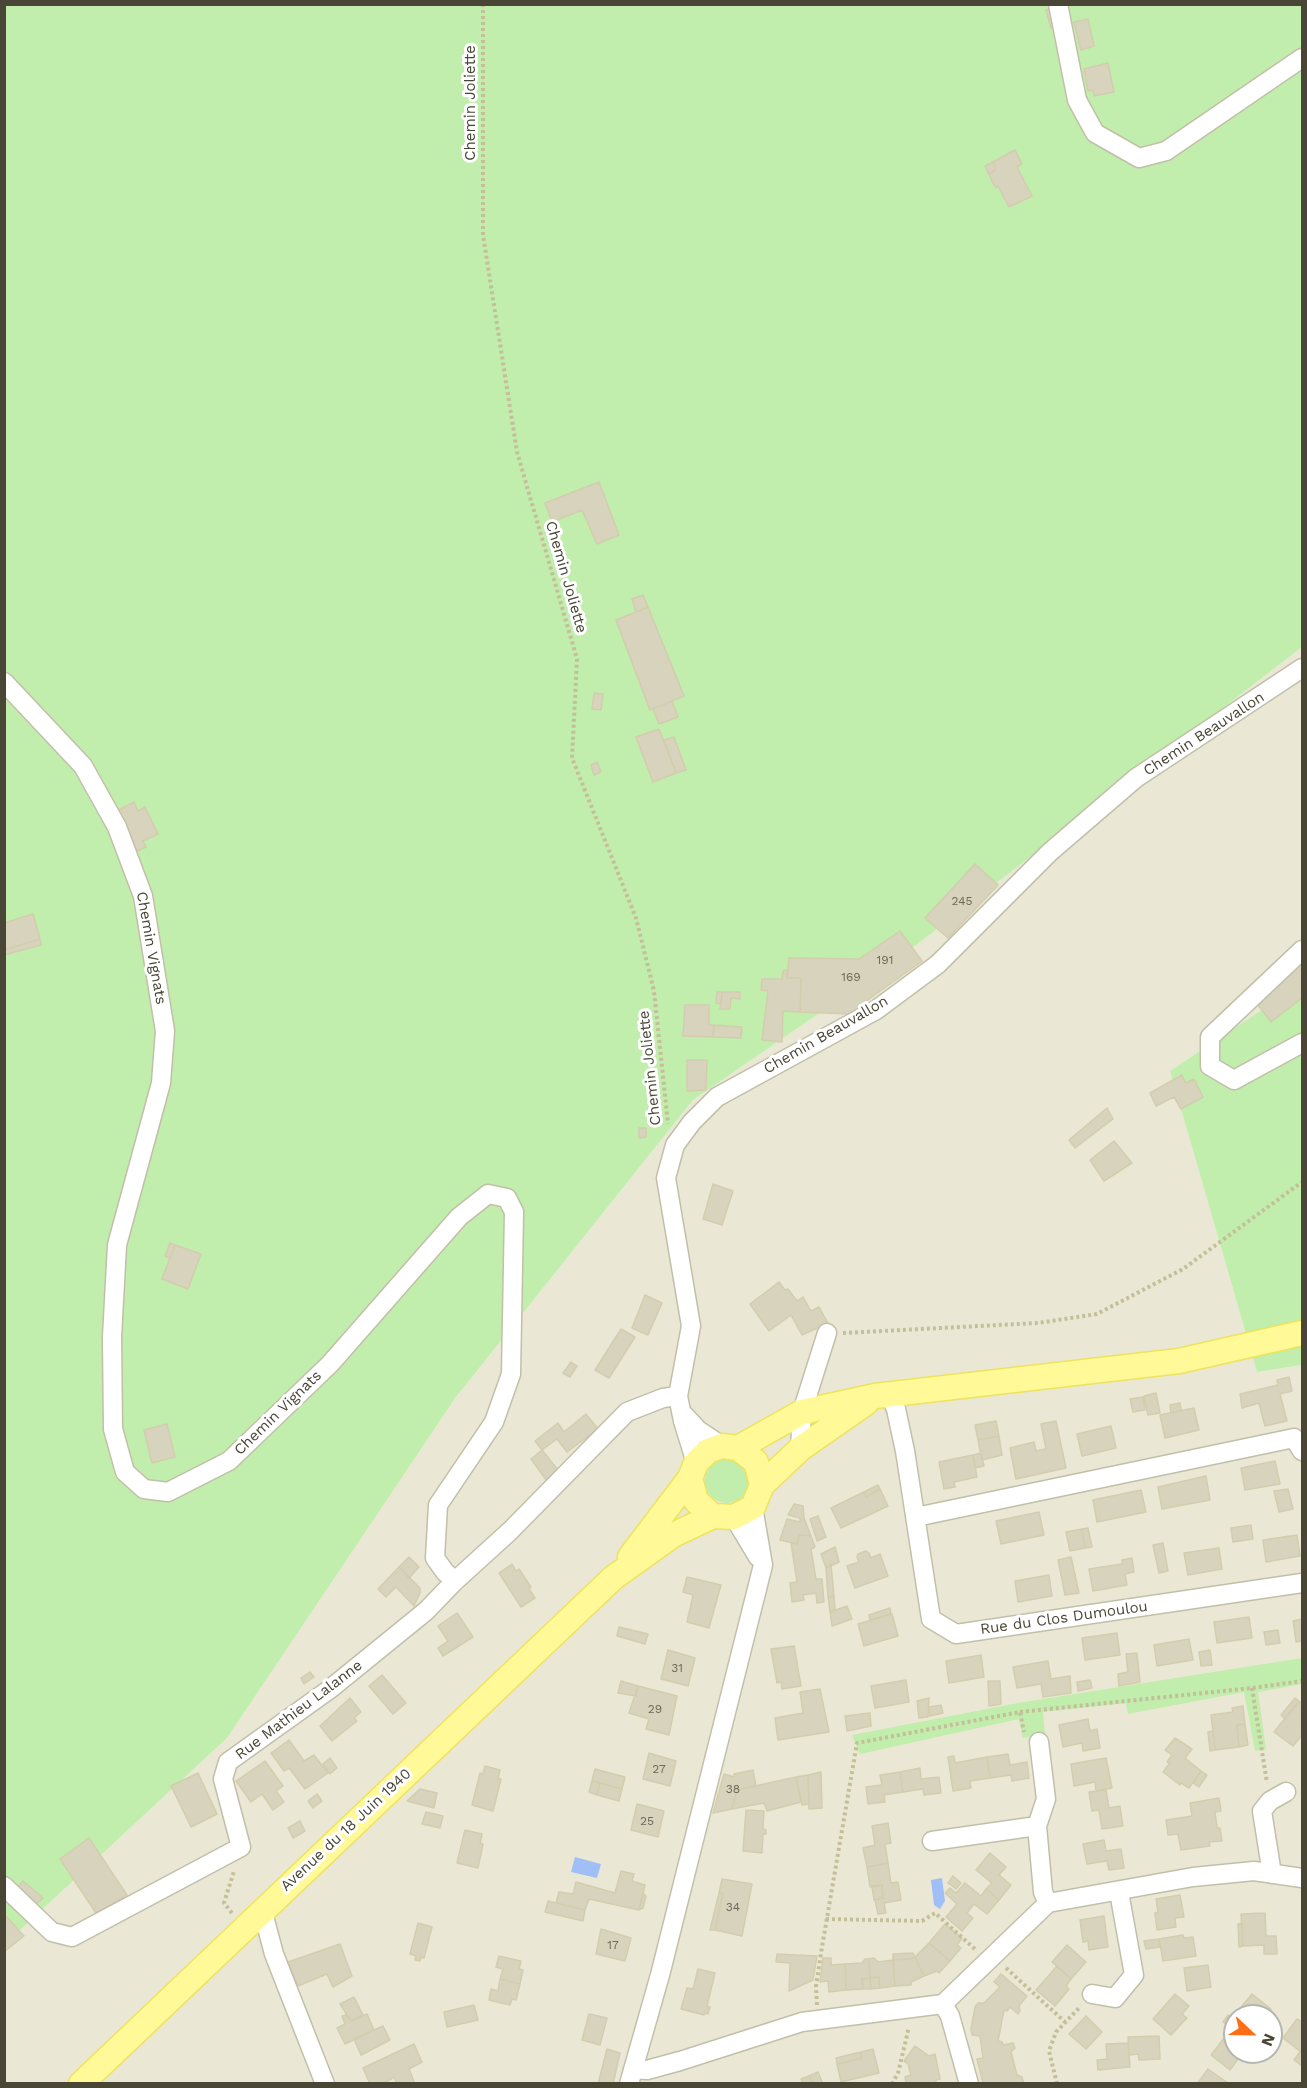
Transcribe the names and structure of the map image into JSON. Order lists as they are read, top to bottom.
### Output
{
  "streets": {
    "main road": ["Avenue du 18 Juin 1940"],
    "street": [
      "Chemin Beauvallon",
      "Chemin Vignats",
      "Rue du Clos Dumoulou",
      "Rue Mathieu Lalanne"
    ],
    "path": ["Chemin Joliette"]
  },
  "crossings": [
    ["Chemin Joliette", "Chemin Beauvallon"],
    ["Chemin Beauvallon", "Avenue du 18 Juin 1940"],
    ["Chemin Vignats", "Rue Mathieu Lalanne"]
  ],
  "house_numbers": [
    "245",
    "191",
    "169",
    "31",
    "29",
    "27",
    "38",
    "25",
    "34",
    "17"
  ],
  "north": "right"
}
